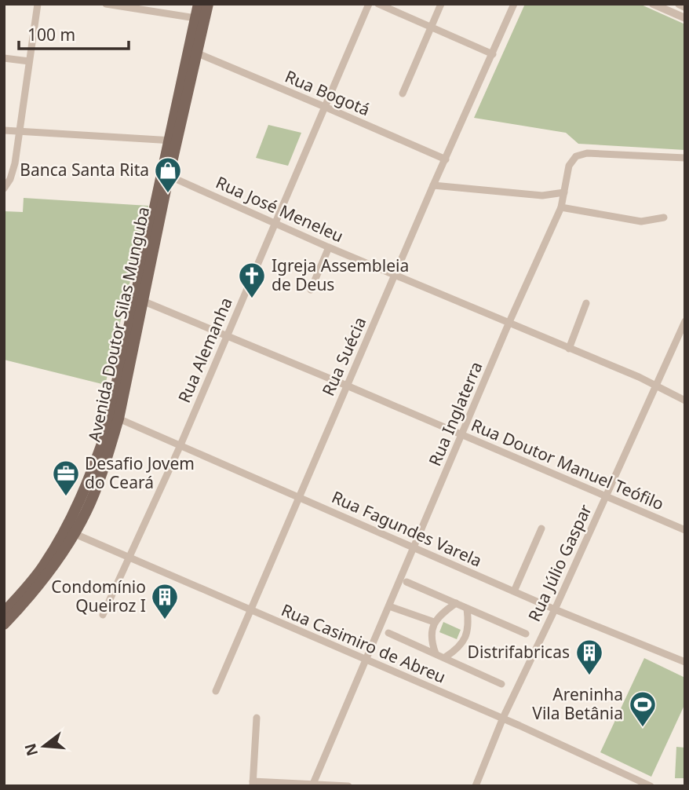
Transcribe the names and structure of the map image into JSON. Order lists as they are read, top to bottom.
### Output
{
  "streets": {
    "main road": ["Avenida Doutor Silas Munguba"],
    "street": [
      "Rua Bogotá",
      "Rua José Meneleu",
      "Rua Alemanha",
      "Rua Suécia",
      "Rua Inglaterra",
      "Rua Doutor Manuel Teófilo",
      "Rua Fagundes Varela",
      "Rua Júlio Gaspar",
      "Rua Casimiro de Abreu"
    ]
  },
  "crossings": [
    ["Rua Bogotá", "Avenida Doutor Silas Munguba"],
    ["Rua Bogotá", "Rua Alemanha"],
    ["Rua Bogotá", "Rua Suécia"],
    ["Rua José Meneleu", "Avenida Doutor Silas Munguba"],
    ["Rua José Meneleu", "Rua Alemanha"],
    ["Rua José Meneleu", "Rua Suécia"],
    ["Rua José Meneleu", "Rua Inglaterra"],
    ["Rua José Meneleu", "Rua Júlio Gaspar"],
    ["Avenida Doutor Silas Munguba", "Rua Doutor Manuel Teófilo"],
    ["Avenida Doutor Silas Munguba", "Rua Fagundes Varela"],
    ["Avenida Doutor Silas Munguba", "Rua Casimiro de Abreu"],
    ["Rua Alemanha", "Rua Doutor Manuel Teófilo"],
    ["Rua Alemanha", "Rua Fagundes Varela"],
    ["Rua Alemanha", "Rua Casimiro de Abreu"],
    ["Rua Suécia", "Rua Doutor Manuel Teófilo"],
    ["Rua Suécia", "Rua Fagundes Varela"],
    ["Rua Suécia", "Rua Casimiro de Abreu"],
    ["Rua Inglaterra", "Rua Doutor Manuel Teófilo"],
    ["Rua Inglaterra", "Rua Fagundes Varela"],
    ["Rua Inglaterra", "Rua Casimiro de Abreu"],
    ["Rua Doutor Manuel Teófilo", "Rua Júlio Gaspar"],
    ["Rua Fagundes Varela", "Rua Júlio Gaspar"],
    ["Rua Júlio Gaspar", "Rua Casimiro de Abreu"]
  ],
  "places": {
    "shop": ["Banca Santa Rita"],
    "church": ["Igreja Assembleia de Deus"],
    "office": ["Desafio Jovem do Ceará"],
    "building": ["Condomínio Queiroz I", "Distrifabricas"],
    "sports": ["Areninha Vila Betânia"]
  },
  "scale_bar": "100 m",
  "north": "left"
}
